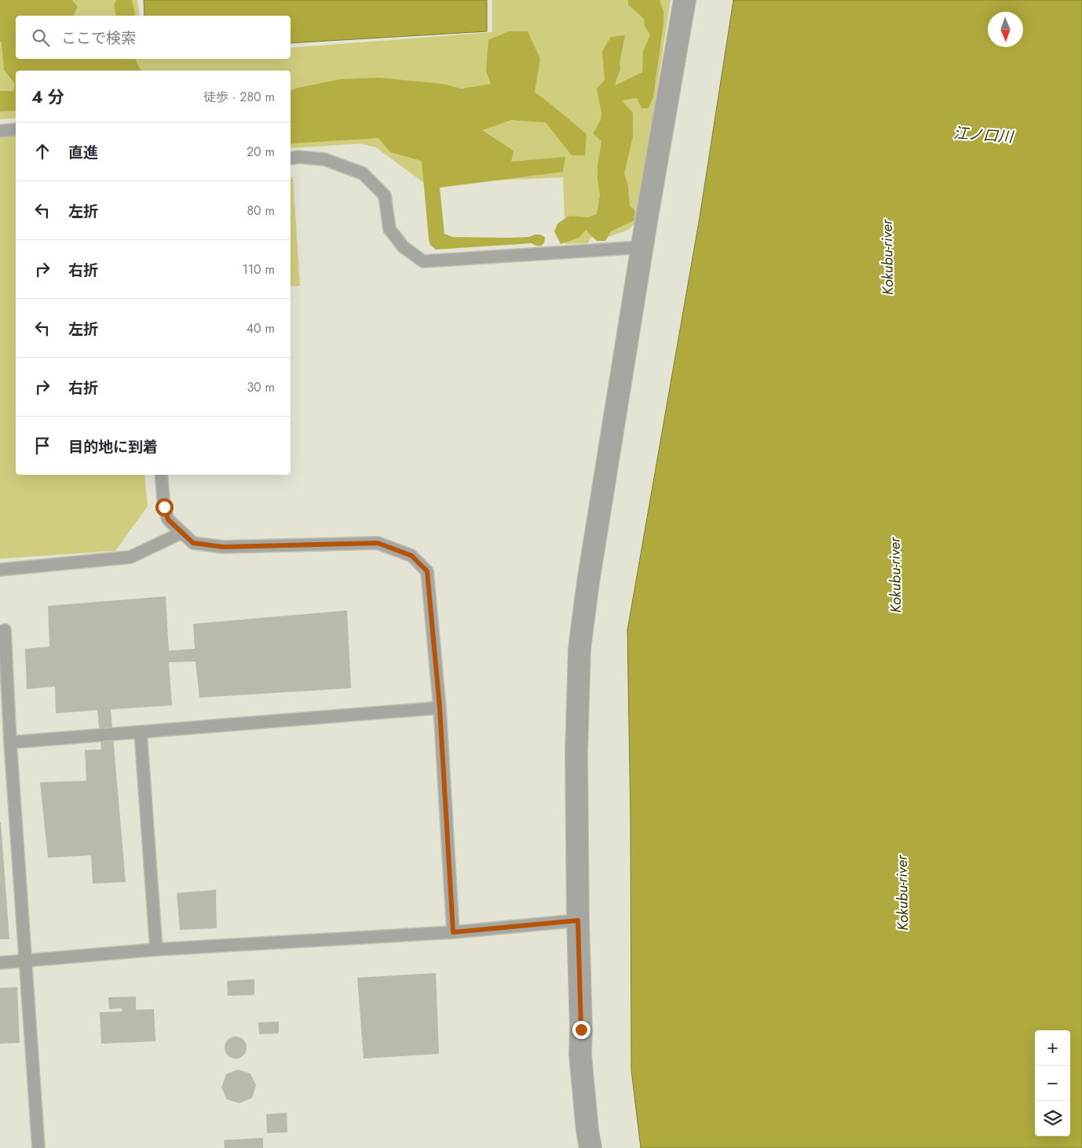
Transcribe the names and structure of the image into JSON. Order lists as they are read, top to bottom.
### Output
{
  "water": ["江ノ口川", "Kokubu-river"],
  "north": "bottom",
  "page": {
    "search": "ここで検索",
    "heading": ["4 分", "徒歩 · 280 m"],
    "list": [
      ["直進", "20 m"],
      ["左折", "80 m"],
      ["右折", "110 m"],
      ["左折", "40 m"],
      ["右折", "30 m"],
      "目的地に到着"
    ],
    "map_buttons": ["+", "−"]
  }
}
